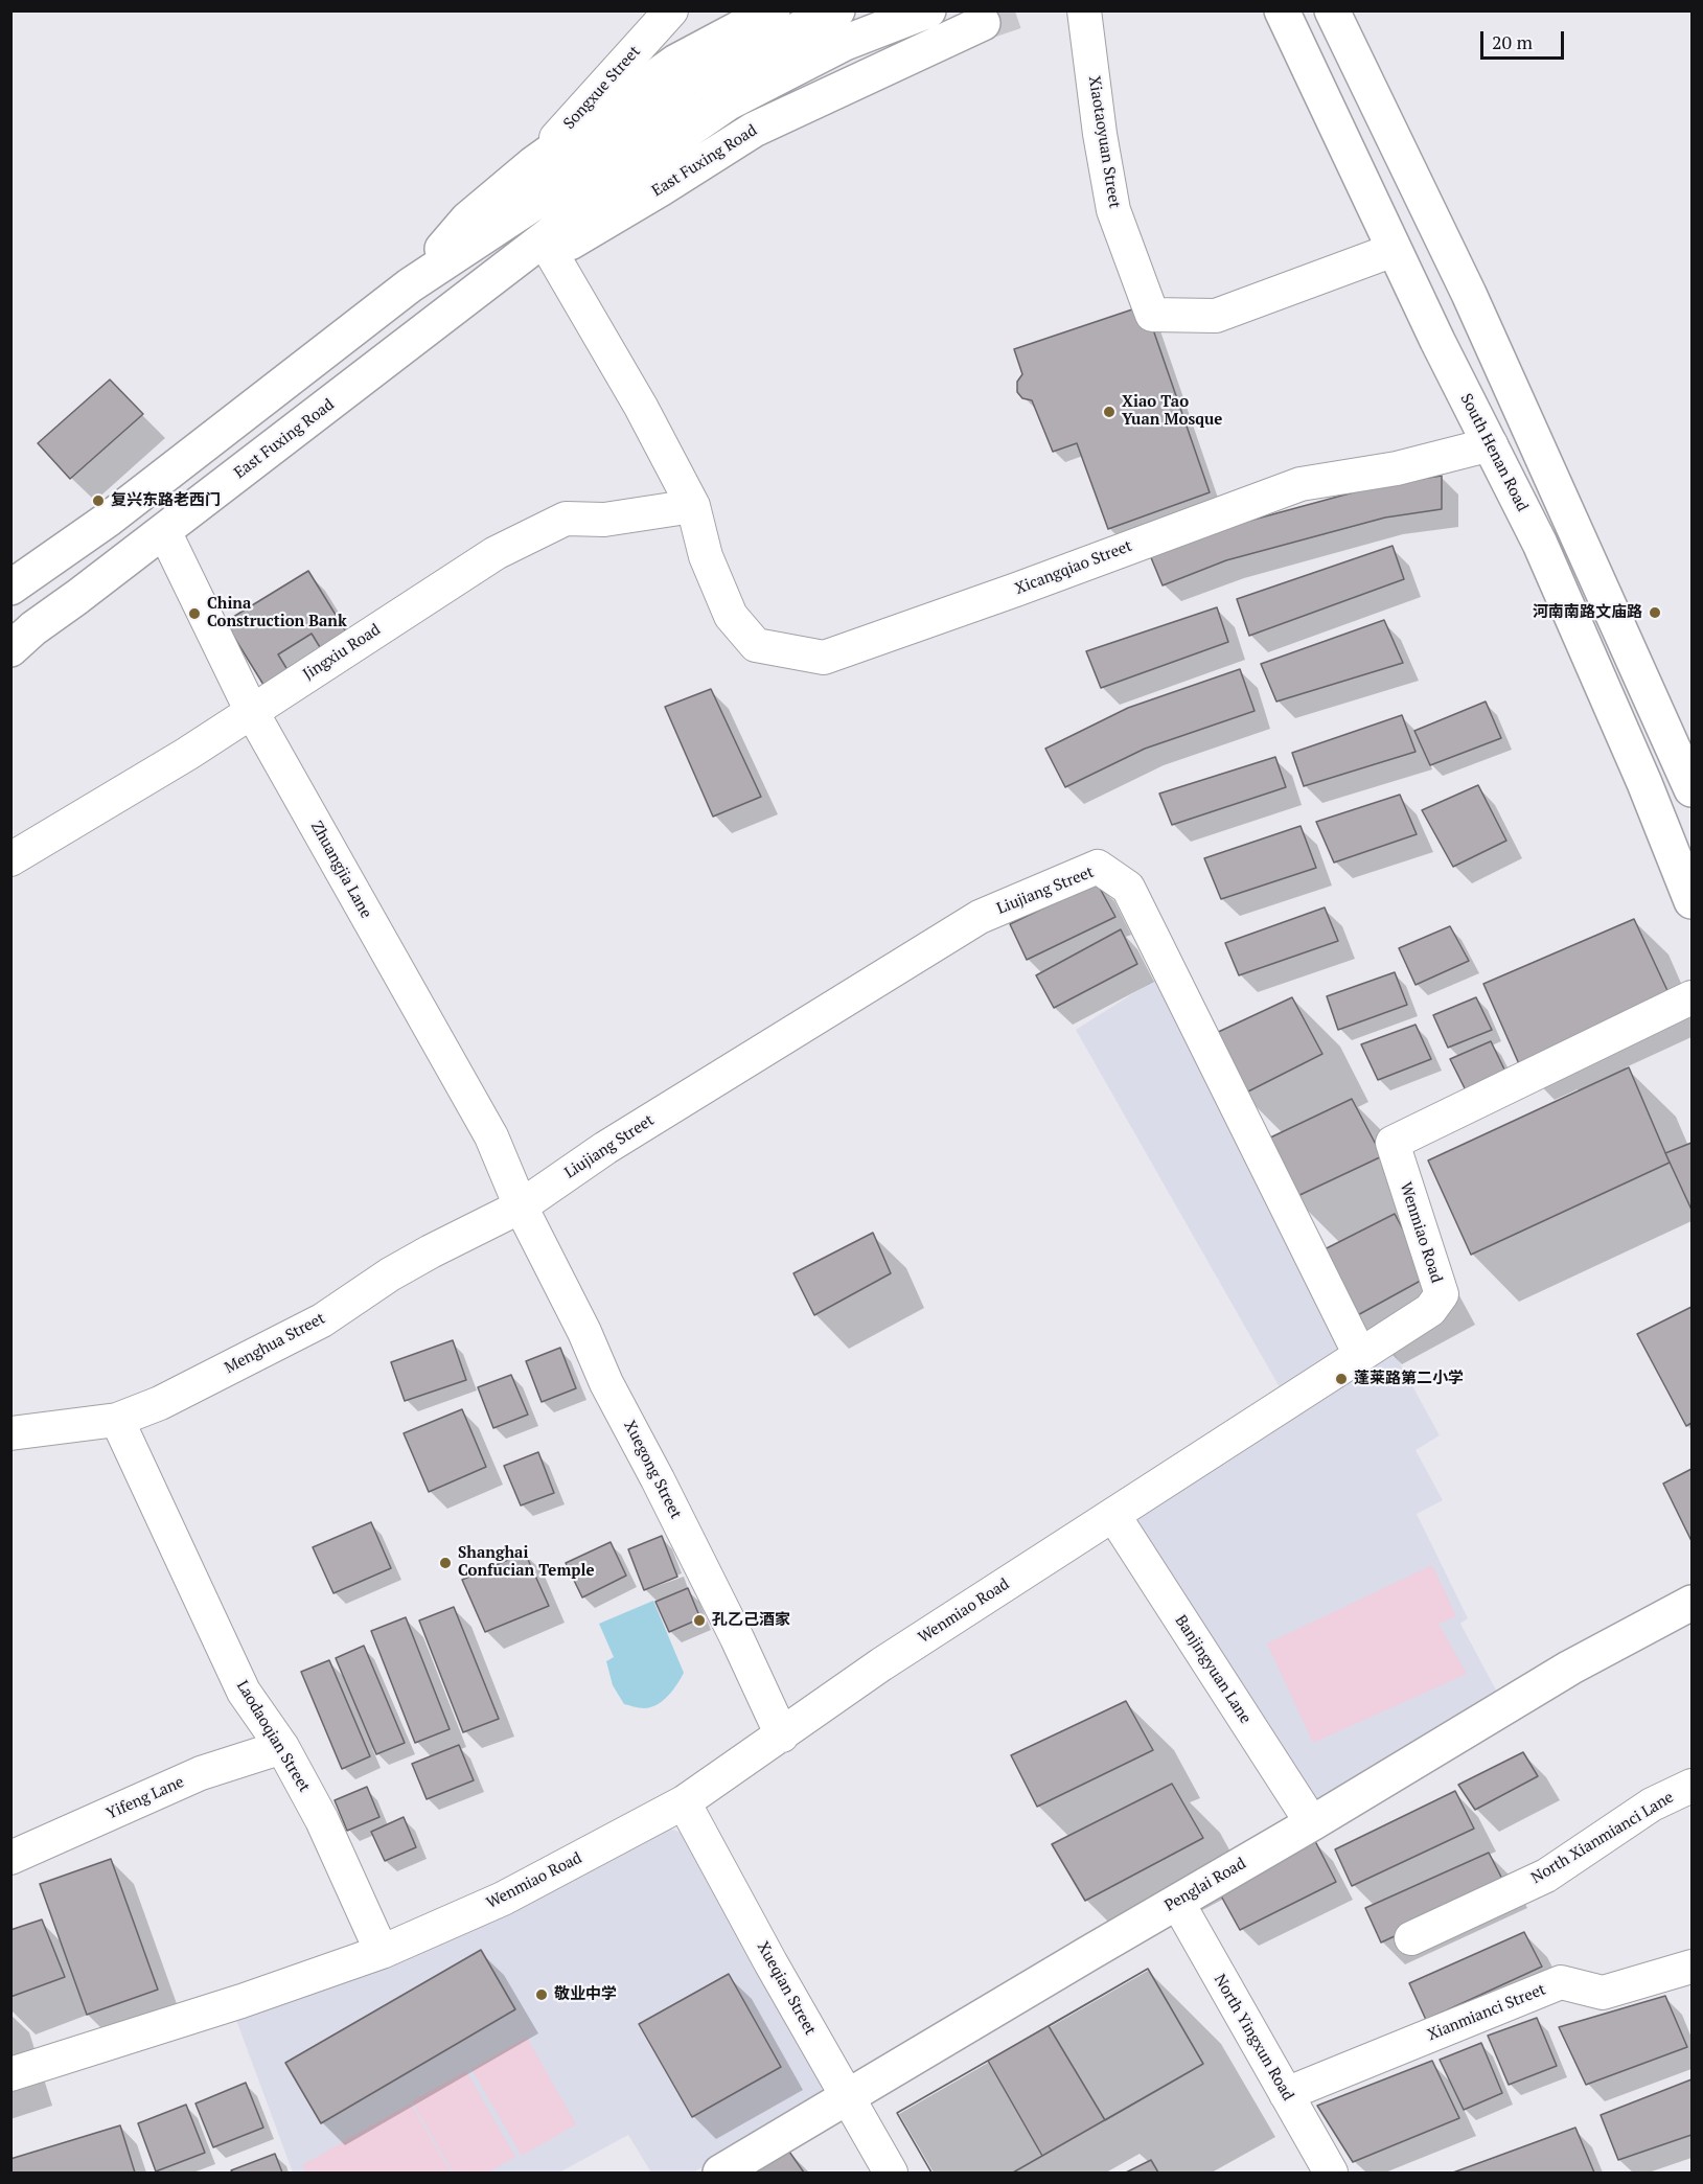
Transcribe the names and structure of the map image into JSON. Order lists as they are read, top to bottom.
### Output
{
  "streets": {
    "main road": ["East Fuxing Road", "South Henan Road", "Penglai Road"],
    "street": [
      "Songxue Street",
      "Xiaotaoyuan Street",
      "Xicangqiao Street",
      "Jingxiu Road",
      "Zhuangjia Lane",
      "Liujiang Street",
      "Wenmiao Road",
      "Menghua Street",
      "Xuegong Street",
      "Banjingyuan Lane",
      "Laodaoqian Street",
      "Yifeng Lane",
      "North Xianmianci Lane",
      "Xueqian Street",
      "Xianmianci Street",
      "North Yingxun Road"
    ]
  },
  "crossings": [
    ["Xiaotaoyuan Street", "South Henan Road"],
    ["East Fuxing Road", "Zhuangjia Lane"],
    ["South Henan Road", "Xicangqiao Street"],
    ["Xicangqiao Street", "Jingxiu Road"],
    ["Jingxiu Road", "Zhuangjia Lane"],
    ["Zhuangjia Lane", "Liujiang Street"],
    ["Zhuangjia Lane", "Menghua Street"],
    ["Zhuangjia Lane", "Xuegong Street"],
    ["Liujiang Street", "Wenmiao Road"],
    ["Liujiang Street", "Menghua Street"],
    ["Liujiang Street", "Xuegong Street"],
    ["Wenmiao Road", "Xuegong Street"],
    ["Wenmiao Road", "Banjingyuan Lane"],
    ["Wenmiao Road", "Laodaoqian Street"],
    ["Wenmiao Road", "Xueqian Street"],
    ["Menghua Street", "Xuegong Street"],
    ["Menghua Street", "Laodaoqian Street"],
    ["Banjingyuan Lane", "Penglai Road"],
    ["Laodaoqian Street", "Yifeng Lane"],
    ["Penglai Road", "Xueqian Street"],
    ["Penglai Road", "North Yingxun Road"],
    ["Xianmianci Street", "North Yingxun Road"]
  ],
  "places": [
    "Xiao Tao Yuan Mosque",
    "复兴东路老西门",
    "河南南路文庙路",
    "China Construction Bank",
    "蓬莱路第二小学",
    "Shanghai Confucian Temple",
    "孔乙己酒家",
    "敬业中学"
  ],
  "scale_bar": "20 m"
}
